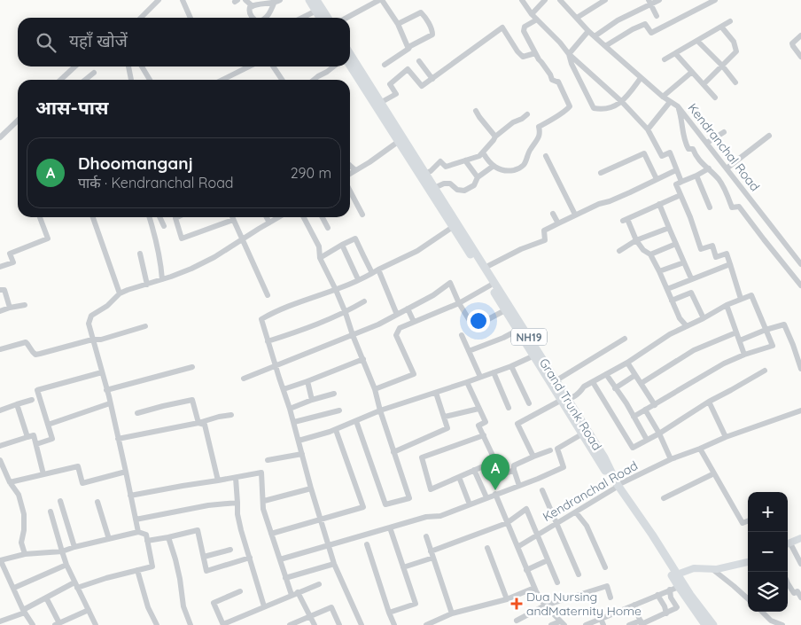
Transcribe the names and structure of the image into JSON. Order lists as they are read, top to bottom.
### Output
{
  "streets": {
    "highway": ["NH19", "Grand Trunk Road"],
    "street": ["Kendranchal Road"]
  },
  "crossings": [
    ["Kendranchal Road", "Grand Trunk Road"]
  ],
  "places": {
    "health": ["Dua Nursing andMaternity Home"]
  },
  "page": {
    "search": "यहाँ खोजें",
    "heading": "आस-पास",
    "list": [
      {
        "mark": "A",
        "name": "Dhoomanganj",
        "note": "पार्क · Kendranchal Road",
        "value": "290 m"
      }
    ],
    "pins": "A",
    "map_buttons": ["+", "−"]
  }
}
